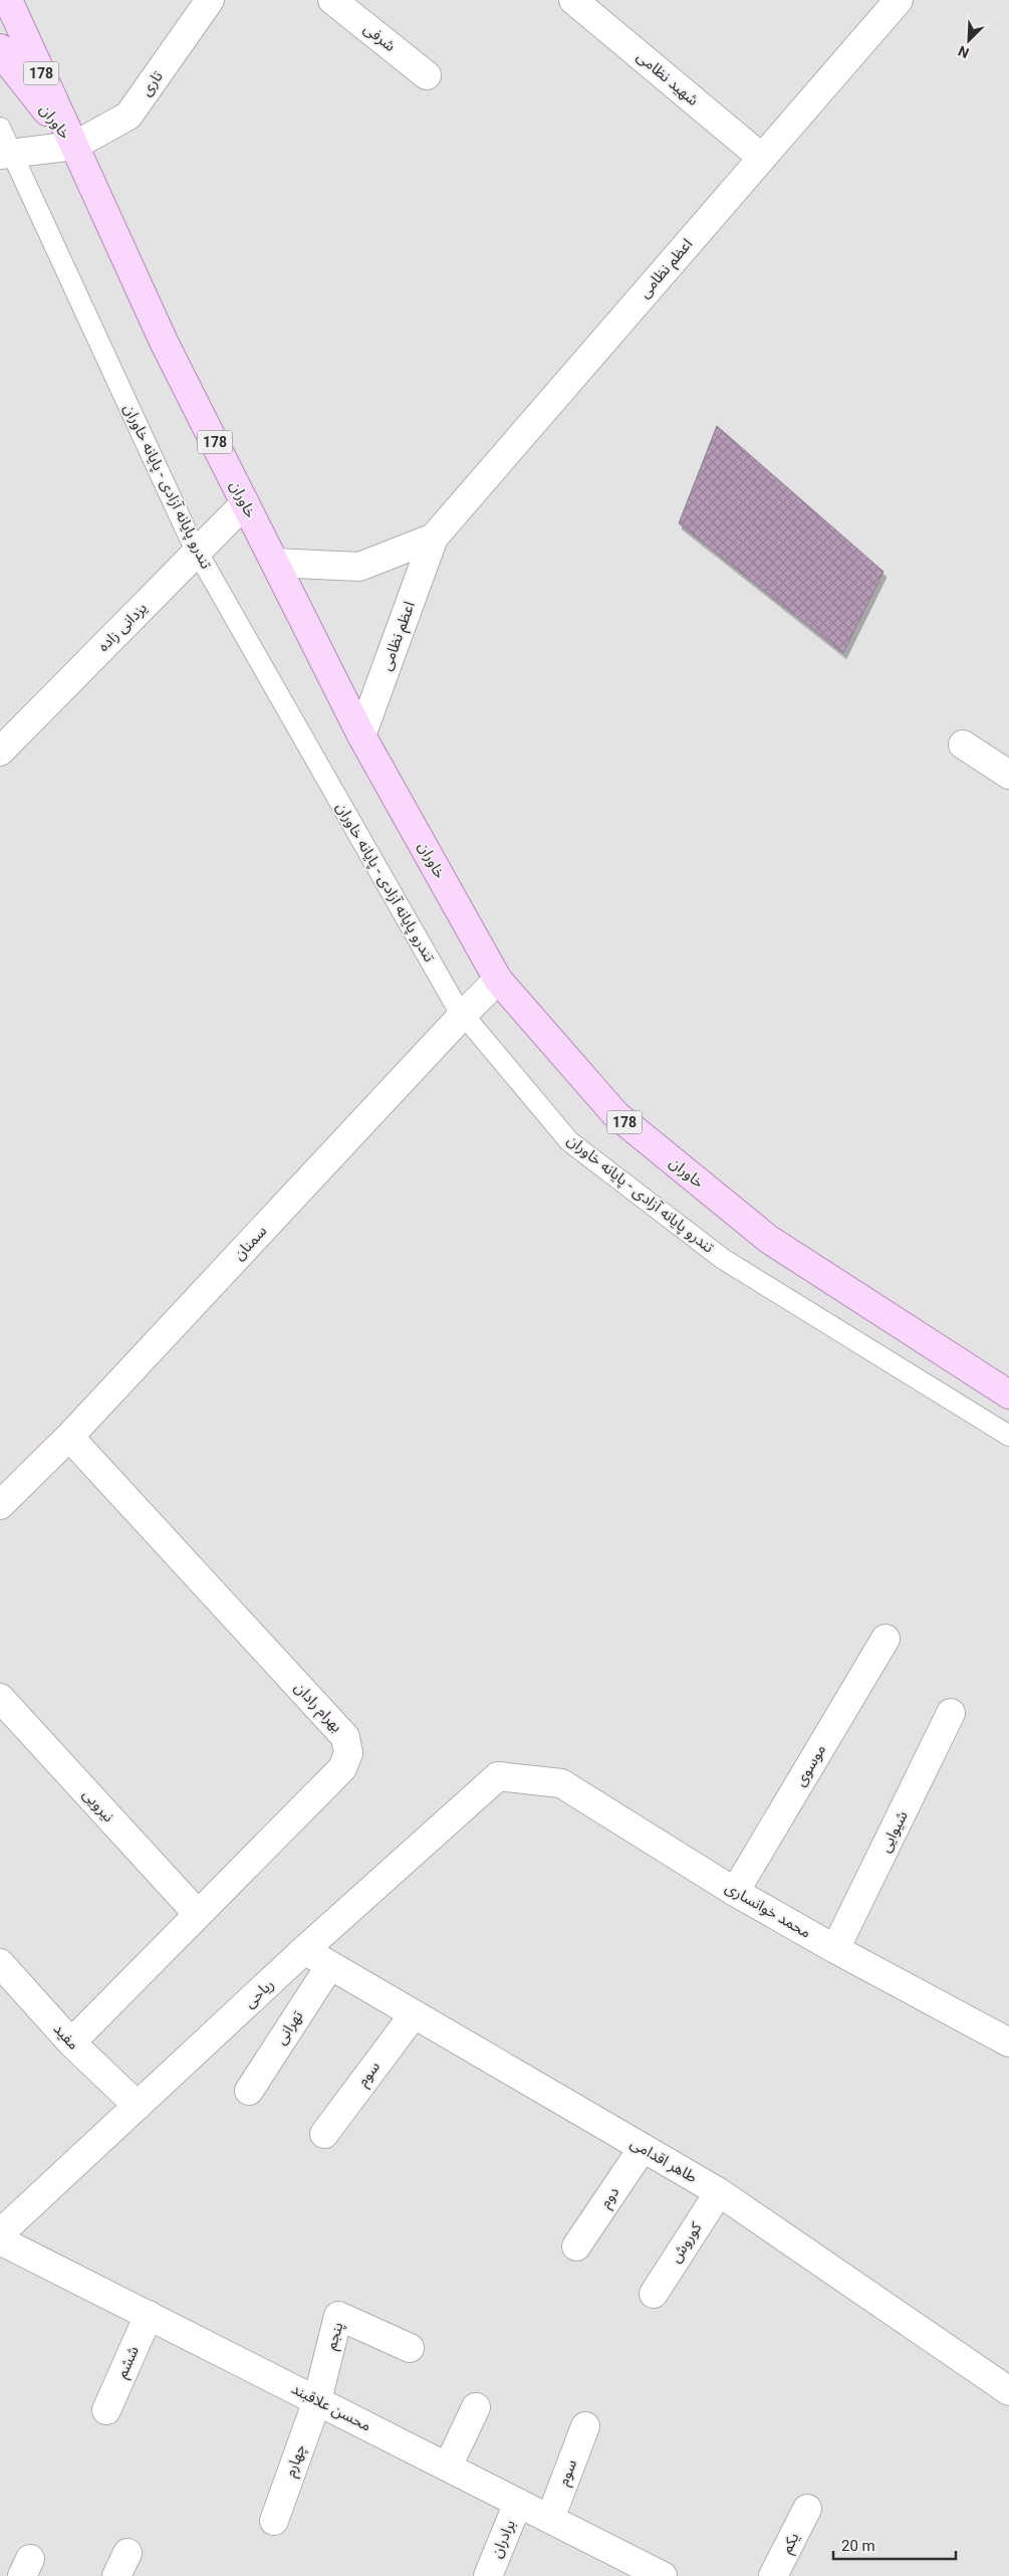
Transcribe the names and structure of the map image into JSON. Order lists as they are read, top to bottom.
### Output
{
  "streets": {
    "main road": ["178", "خاوران"],
    "street": [
      "شرفی",
      "شهید نظامی",
      "تاری",
      "اعظم نظامی",
      "یزدانی زاده",
      "سمنان",
      "بهرام رادان",
      "موسوی",
      "نیرویی",
      "شیوایی",
      "محمد خوانساری",
      "ریاحی",
      "تهرانی",
      "مفید",
      "سوم",
      "طاهر اقدامی",
      "دوم",
      "کوروش",
      "پنجم",
      "ششم",
      "محسن علاقبند",
      "چهارم",
      "برادران",
      "یکم"
    ],
    "lane": ["تندرو پایانه آزادی - پایانه خاوران"]
  },
  "crossings": [
    ["شهید نظامی", "اعظم نظامی"],
    ["تاری", "خاوران"],
    ["خاوران", "اعظم نظامی"],
    ["خاوران", "یزدانی زاده"],
    ["خاوران", "سمنان"],
    ["تندرو پایانه آزادی - پایانه خاوران", "یزدانی زاده"],
    ["تندرو پایانه آزادی - پایانه خاوران", "سمنان"],
    ["سمنان", "بهرام رادان"],
    ["بهرام رادان", "نیرویی"],
    ["بهرام رادان", "مفید"],
    ["موسوی", "محمد خوانساری"],
    ["شیوایی", "محمد خوانساری"],
    ["محمد خوانساری", "ریاحی"],
    ["ریاحی", "مفید"],
    ["ریاحی", "طاهر اقدامی"],
    ["تهرانی", "طاهر اقدامی"],
    ["سوم", "طاهر اقدامی"],
    ["سوم", "محسن علاقبند"],
    ["طاهر اقدامی", "دوم"],
    ["طاهر اقدامی", "کوروش"],
    ["پنجم", "محسن علاقبند"],
    ["پنجم", "چهارم"],
    ["ششم", "محسن علاقبند"],
    ["محسن علاقبند", "چهارم"],
    ["محسن علاقبند", "برادران"]
  ],
  "scale_bar": "20 m",
  "north": "bottom left"
}
